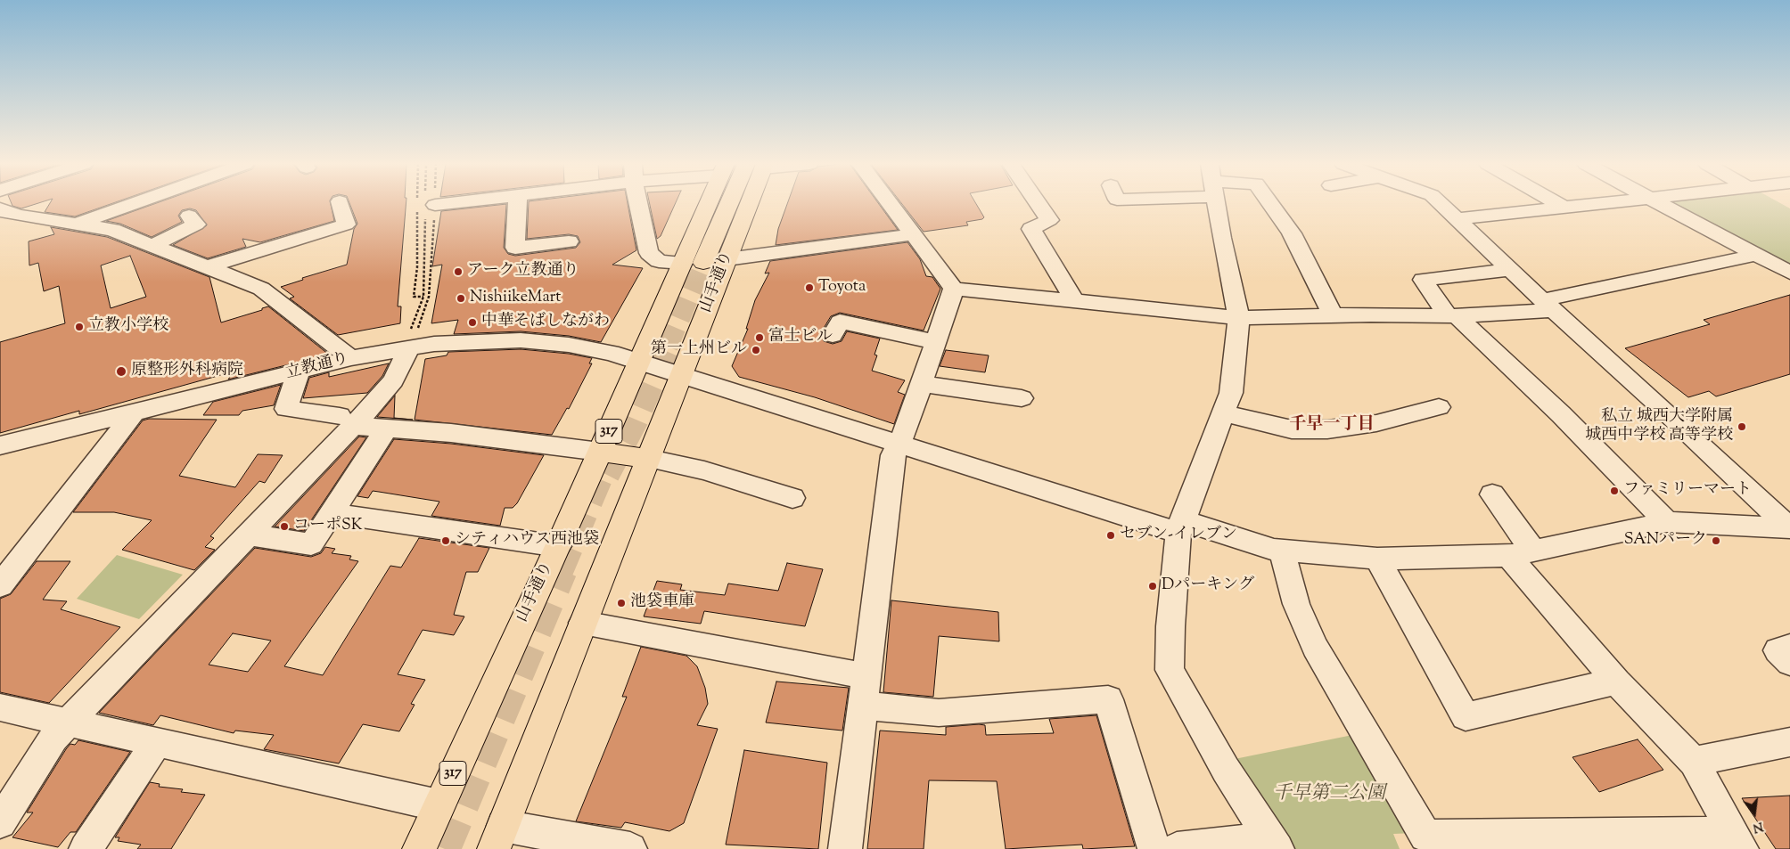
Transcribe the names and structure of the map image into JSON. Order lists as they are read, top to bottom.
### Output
{
  "streets": {
    "main road": ["山手通り", "317"],
    "street": ["立教通り"]
  },
  "crossings": [
    ["山手通り", "立教通り"]
  ],
  "districts": ["千早一丁目"],
  "parks": ["千早第二公園"],
  "places": [
    "アーク立教通り",
    "Toyota",
    "NishiikeMart",
    "中華そばしながわ",
    "立教小学校",
    "富士ビル",
    "第一上州ビル",
    "原整形外科病院",
    "私立 城西大学附属 城西中学校 高等学校",
    "ファミリーマート",
    "コーポSK",
    "セブン-イレブン",
    "シティハウス西池袋",
    "SANパーク",
    "Dパーキング",
    "池袋車庫"
  ],
  "north": "bottom"
}
